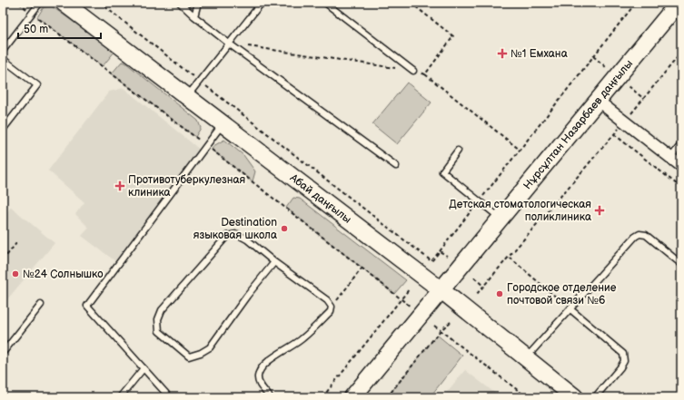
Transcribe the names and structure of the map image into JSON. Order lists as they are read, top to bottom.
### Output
{
  "streets": {
    "main road": ["Нұрсұлтан Назарбаев даңғылы", "Абай даңғылы"]
  },
  "crossings": [
    ["Нұрсұлтан Назарбаев даңғылы", "Абай даңғылы"]
  ],
  "places": {
    "health": ["№1 Емхана", "Противотуберкулезная клиника", "Детская стоматологическая поликлиника"],
    "other": ["Destination языковая школа", "№24 Солнышко", "Городское отделение почтовой связи №6"]
  },
  "scale_bar": "50 m"
}
